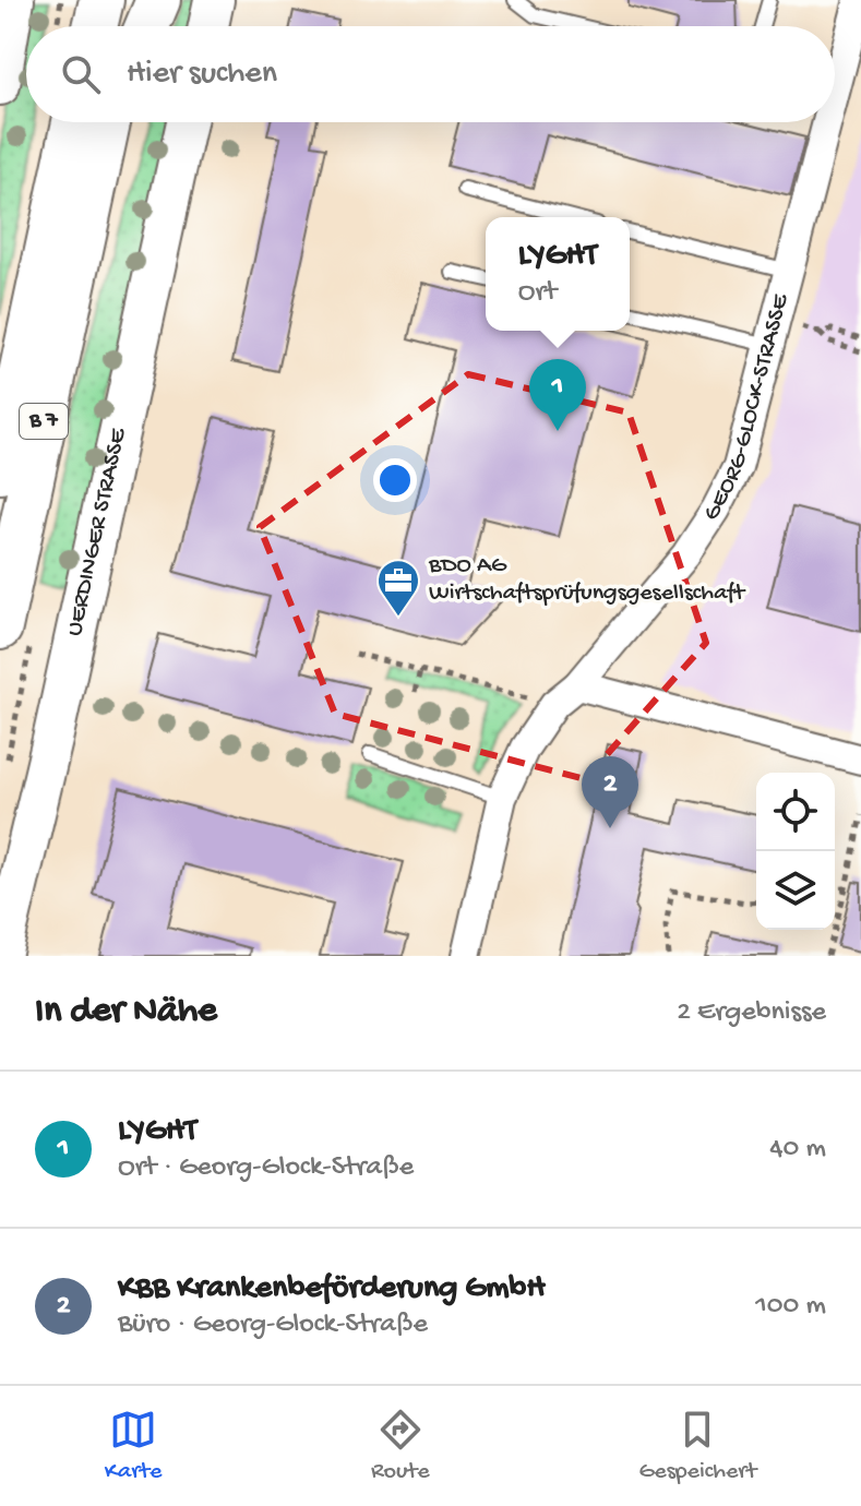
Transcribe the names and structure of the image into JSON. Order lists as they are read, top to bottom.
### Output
{
  "streets": {
    "main road": ["B 7"],
    "street": ["GEORG-GLOCK-STRASSE", "UERDINGER STRASSE"]
  },
  "places": {
    "office": ["BDO AG Wirtschaftsprüfungsgesellschaft"]
  },
  "page": {
    "search": "Hier suchen",
    "popup": ["LYGHT", "Ort"],
    "pins": ["1", "2"],
    "heading": ["In der Nähe", "2 Ergebnisse"],
    "list": [
      {
        "mark": "1",
        "name": "LYGHT",
        "note": "Ort · Georg-Glock-Straße",
        "value": "40 m"
      },
      {
        "mark": "2",
        "name": "KBB Krankenbeförderung GmbH",
        "note": "Büro · Georg-Glock-Straße",
        "value": "100 m"
      }
    ],
    "nav": ["Karte", "Route", "Gespeichert"]
  }
}
